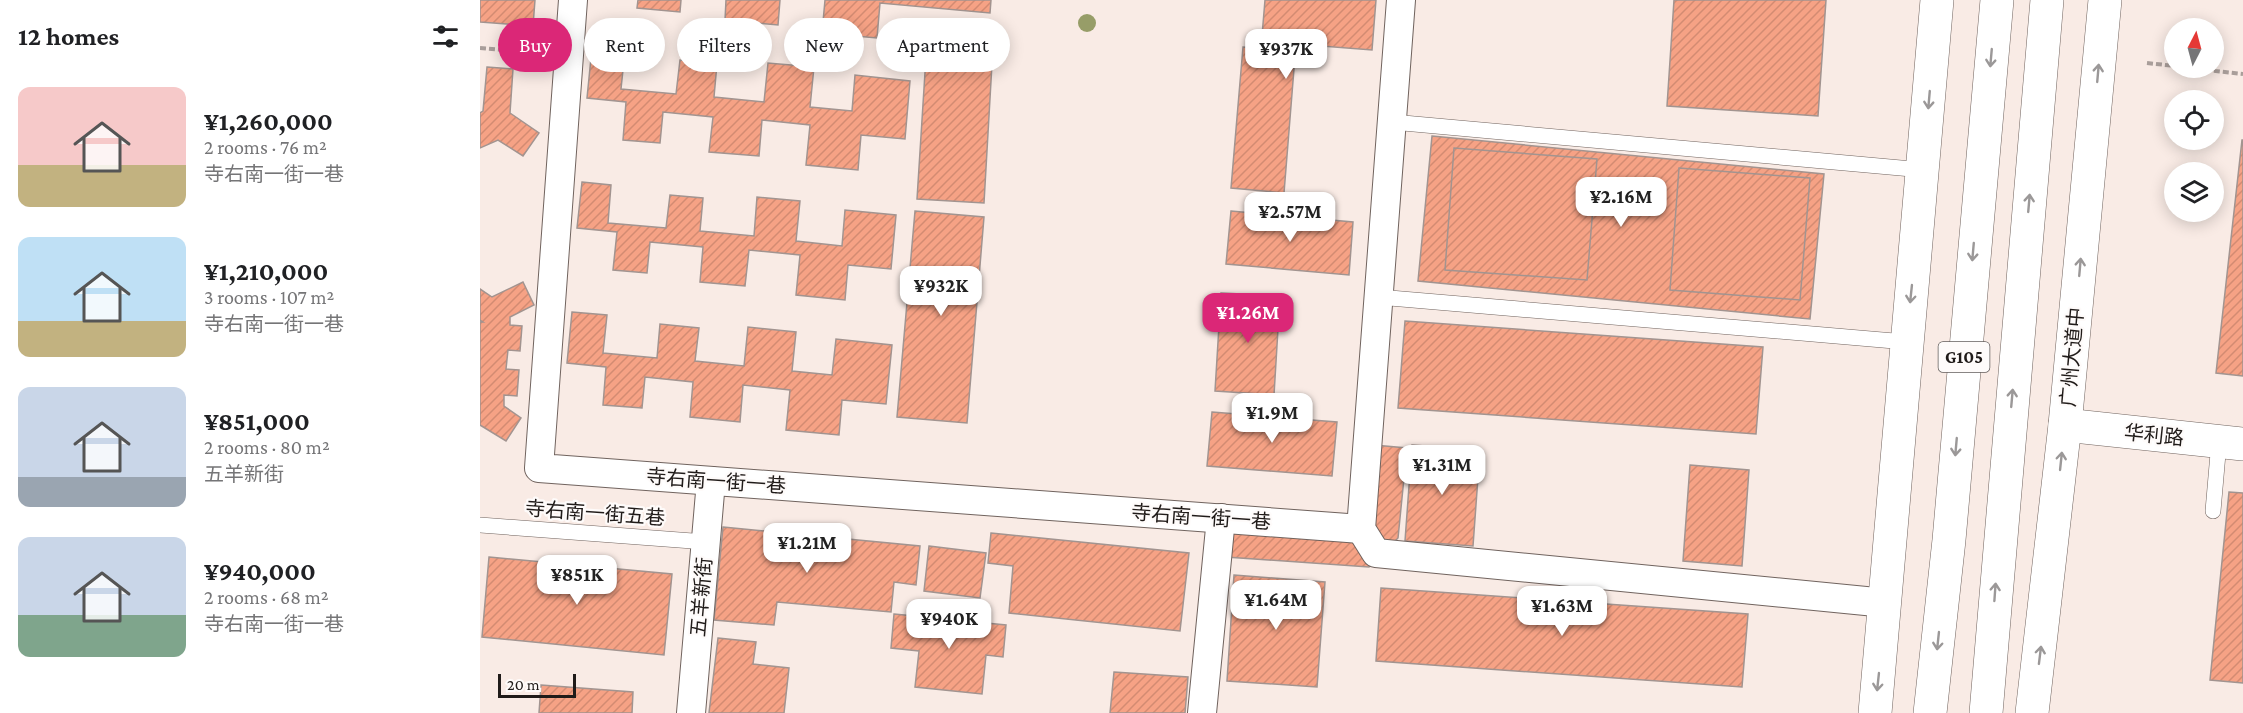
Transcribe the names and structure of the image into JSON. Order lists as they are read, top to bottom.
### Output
{
  "streets": {
    "main road": ["G105", "广州大道中", "华利路"],
    "street": ["寺右南一街一巷", "五羊新街"],
    "lane": ["寺右南一街五巷"]
  },
  "crossings": [
    ["广州大道中", "华利路"],
    ["寺右南一街一巷", "五羊新街"],
    ["寺右南一街五巷", "五羊新街"]
  ],
  "scale_bar": "20 m",
  "north": "top",
  "page": {
    "heading": "12 homes",
    "chip": [
      "Buy",
      "Rent",
      "Filters",
      "New",
      "Apartment"
    ],
    "price": [
      "¥937K",
      "¥2.16M",
      "¥2.57M",
      "¥932K",
      "¥1.26M",
      "¥1.9M",
      "¥1.31M",
      "¥1.21M",
      "¥851K",
      "¥1.64M",
      "¥1.63M",
      "¥940K"
    ],
    "list": [
      {
        "name": "¥1,260,000",
        "note": "2 rooms · 76 m² · 寺右南一街一巷"
      },
      {
        "name": "¥1,210,000",
        "note": "3 rooms · 107 m² · 寺右南一街一巷"
      },
      {
        "name": "¥851,000",
        "note": "2 rooms · 80 m² · 五羊新街"
      },
      {
        "name": "¥940,000",
        "note": "2 rooms · 68 m² · 寺右南一街一巷"
      }
    ],
    "scale": "20 m"
  }
}
